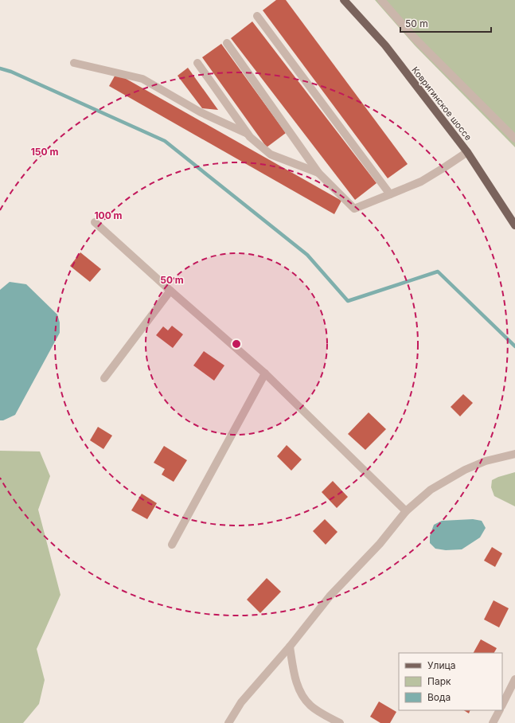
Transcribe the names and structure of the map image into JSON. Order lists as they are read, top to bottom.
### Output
{
  "streets": {
    "main road": ["Ковригинское шоссе"]
  },
  "legend": ["Улица", "Парк", "Вода"],
  "scale_bar": "50 m",
  "rings": ["150 m", "100 m", "50 m"]
}
